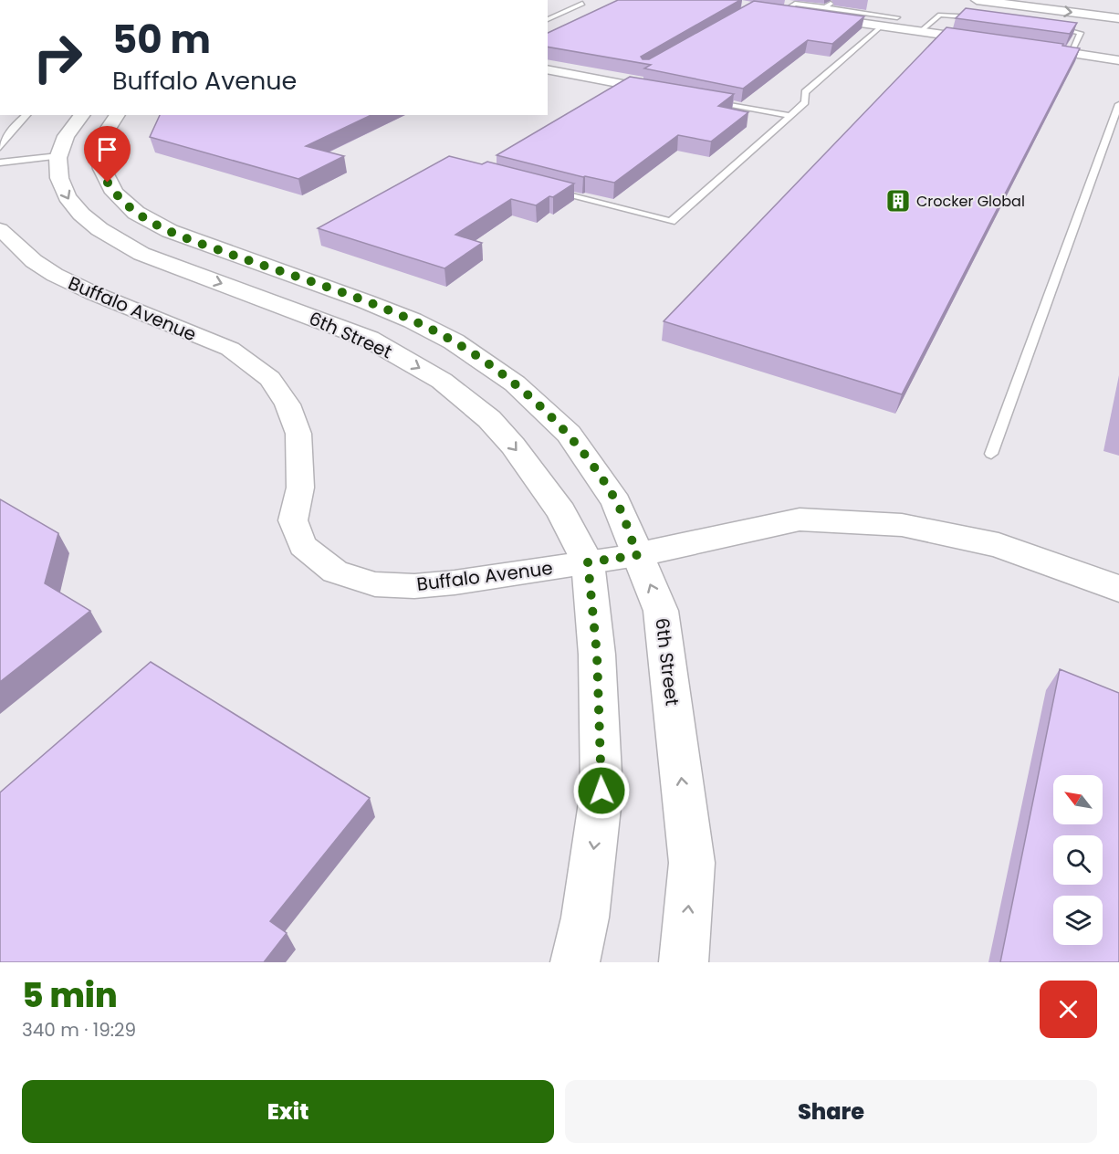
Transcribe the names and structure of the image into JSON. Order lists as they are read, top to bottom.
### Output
{
  "streets": {
    "main road": ["Buffalo Avenue", "6th Street"]
  },
  "crossings": [
    ["Buffalo Avenue", "6th Street"]
  ],
  "places": {
    "building": ["Crocker Global"]
  },
  "north": "top left",
  "page": {
    "turn": ["50 m", "Buffalo Avenue"],
    "heading": ["5 min", "340 m · 19:29"],
    "buttons": ["Exit", "Share"]
  }
}
